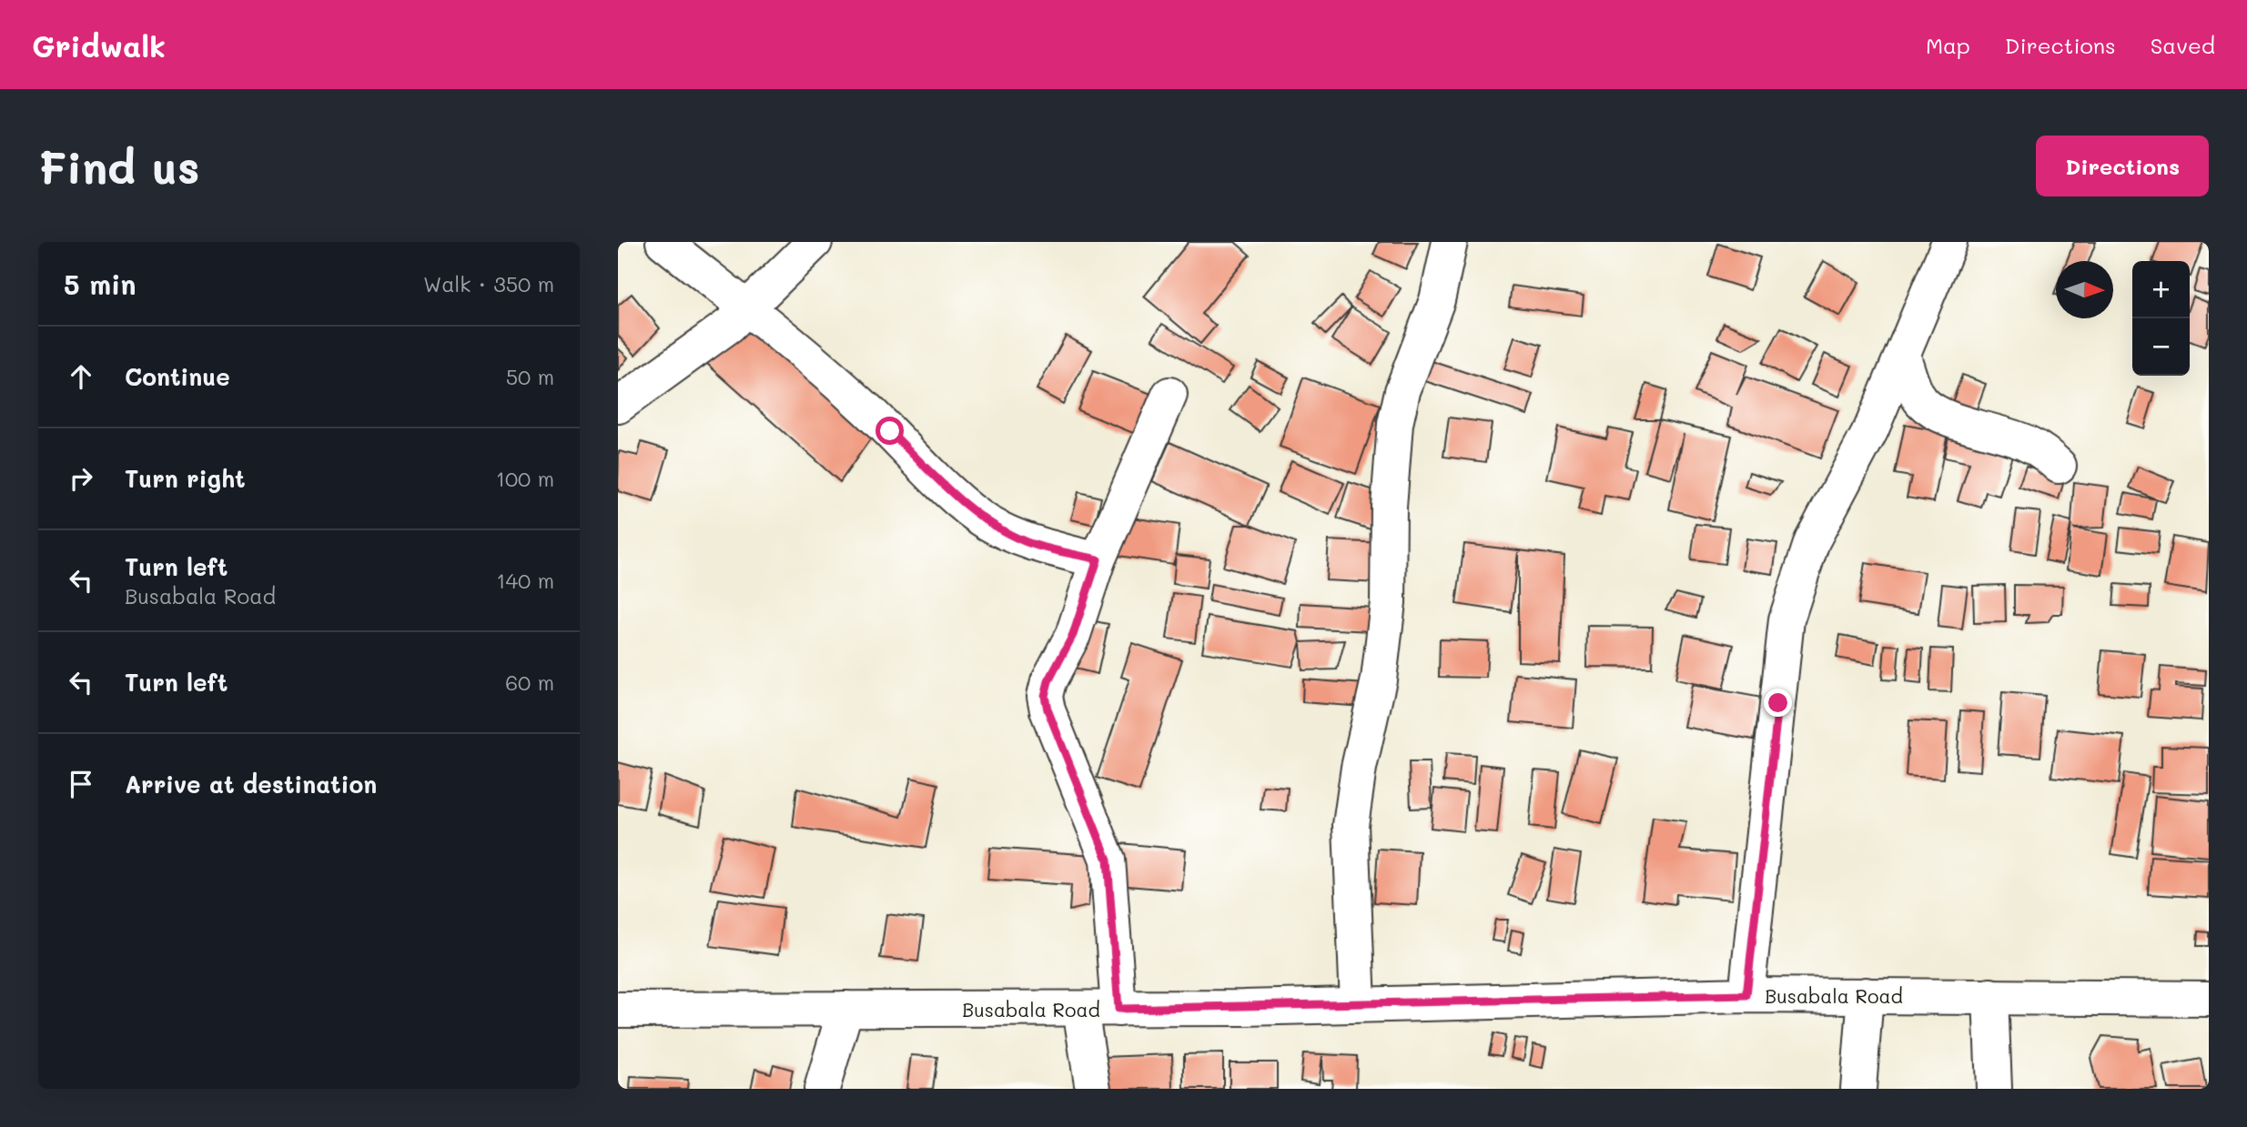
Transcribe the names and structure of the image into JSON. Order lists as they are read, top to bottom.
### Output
{
  "streets": {
    "street": ["Busabala Road"]
  },
  "north": "right",
  "page": {
    "header": "Gridwalk",
    "nav": ["Map", "Directions", "Saved"],
    "buttons": "Directions",
    "title": "Find us",
    "heading": ["5 min", "Walk · 350 m"],
    "map_buttons": ["+", "−"],
    "list": [
      ["Continue", "50 m"],
      ["Turn right", "100 m"],
      ["Turn left", "Busabala Road", "140 m"],
      ["Turn left", "60 m"],
      "Arrive at destination"
    ]
  }
}
